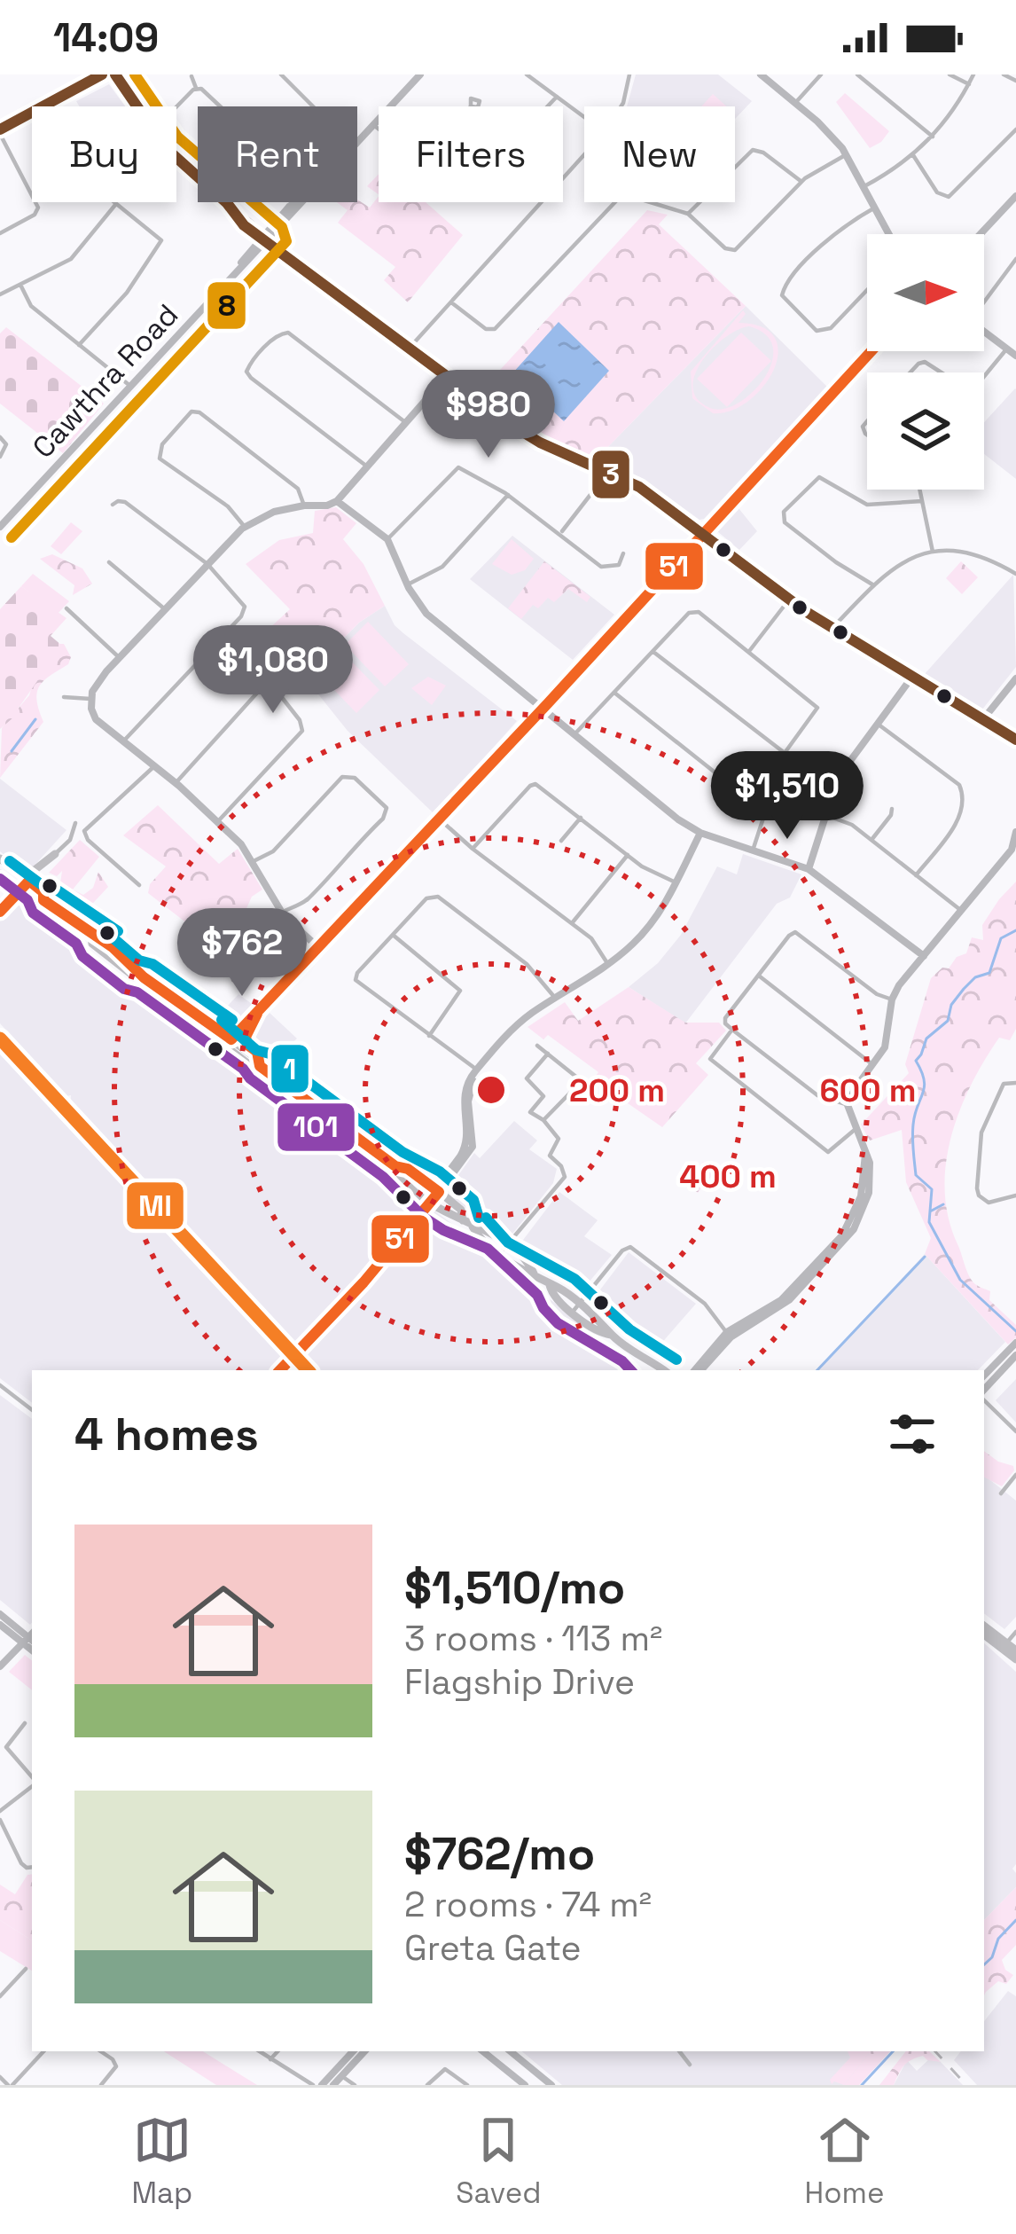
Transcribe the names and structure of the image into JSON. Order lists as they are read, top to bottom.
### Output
{
  "streets": {
    "street": ["Cawthra Road"]
  },
  "lines": [
    "transit line 3",
    "transit line 8",
    "transit line 51",
    "transit line 1",
    "transit line 101",
    "transit line MI"
  ],
  "north": "right",
  "page": {
    "status": "14:09",
    "chip": [
      "Buy",
      "Rent",
      "Filters",
      "New"
    ],
    "price": [
      "$980",
      "$1,080",
      "$1,510",
      "$762"
    ],
    "heading": "4 homes",
    "list": [
      {
        "name": "$1,510/mo",
        "note": "3 rooms · 113 m² · Flagship Drive"
      },
      {
        "name": "$762/mo",
        "note": "2 rooms · 74 m² · Greta Gate"
      }
    ],
    "tabs": ["Map", "Saved", "Home"]
  },
  "rings": ["200 m", "600 m", "400 m"]
}
